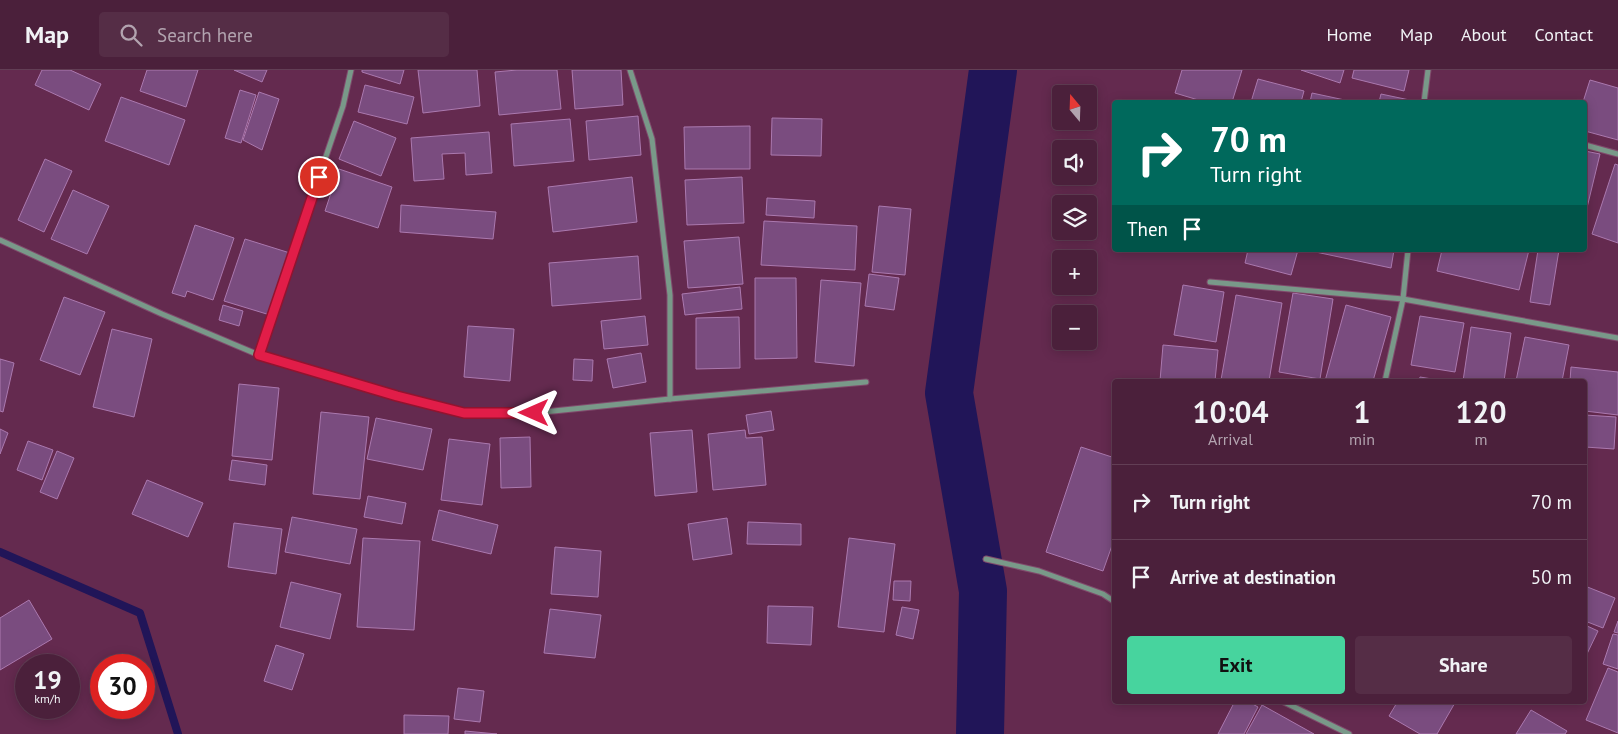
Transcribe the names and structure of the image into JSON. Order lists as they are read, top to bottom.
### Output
{
  "north": "top",
  "page": {
    "header": "Map",
    "search": "Search here",
    "nav": [
      "Home",
      "Map",
      "About",
      "Contact"
    ],
    "map_buttons": ["+", "−"],
    "turn": ["70 m", "Turn right"],
    "then": "Then",
    "eta": [
      "10:04",
      "Arrival",
      "1",
      "min",
      "120",
      "m"
    ],
    "list": [
      {
        "name": "Turn right",
        "value": "70 m"
      },
      {
        "name": "Arrive at destination",
        "value": "50 m"
      }
    ],
    "buttons": ["Exit", "Share"],
    "speed": "19 km/h",
    "limit": "30"
  }
}
